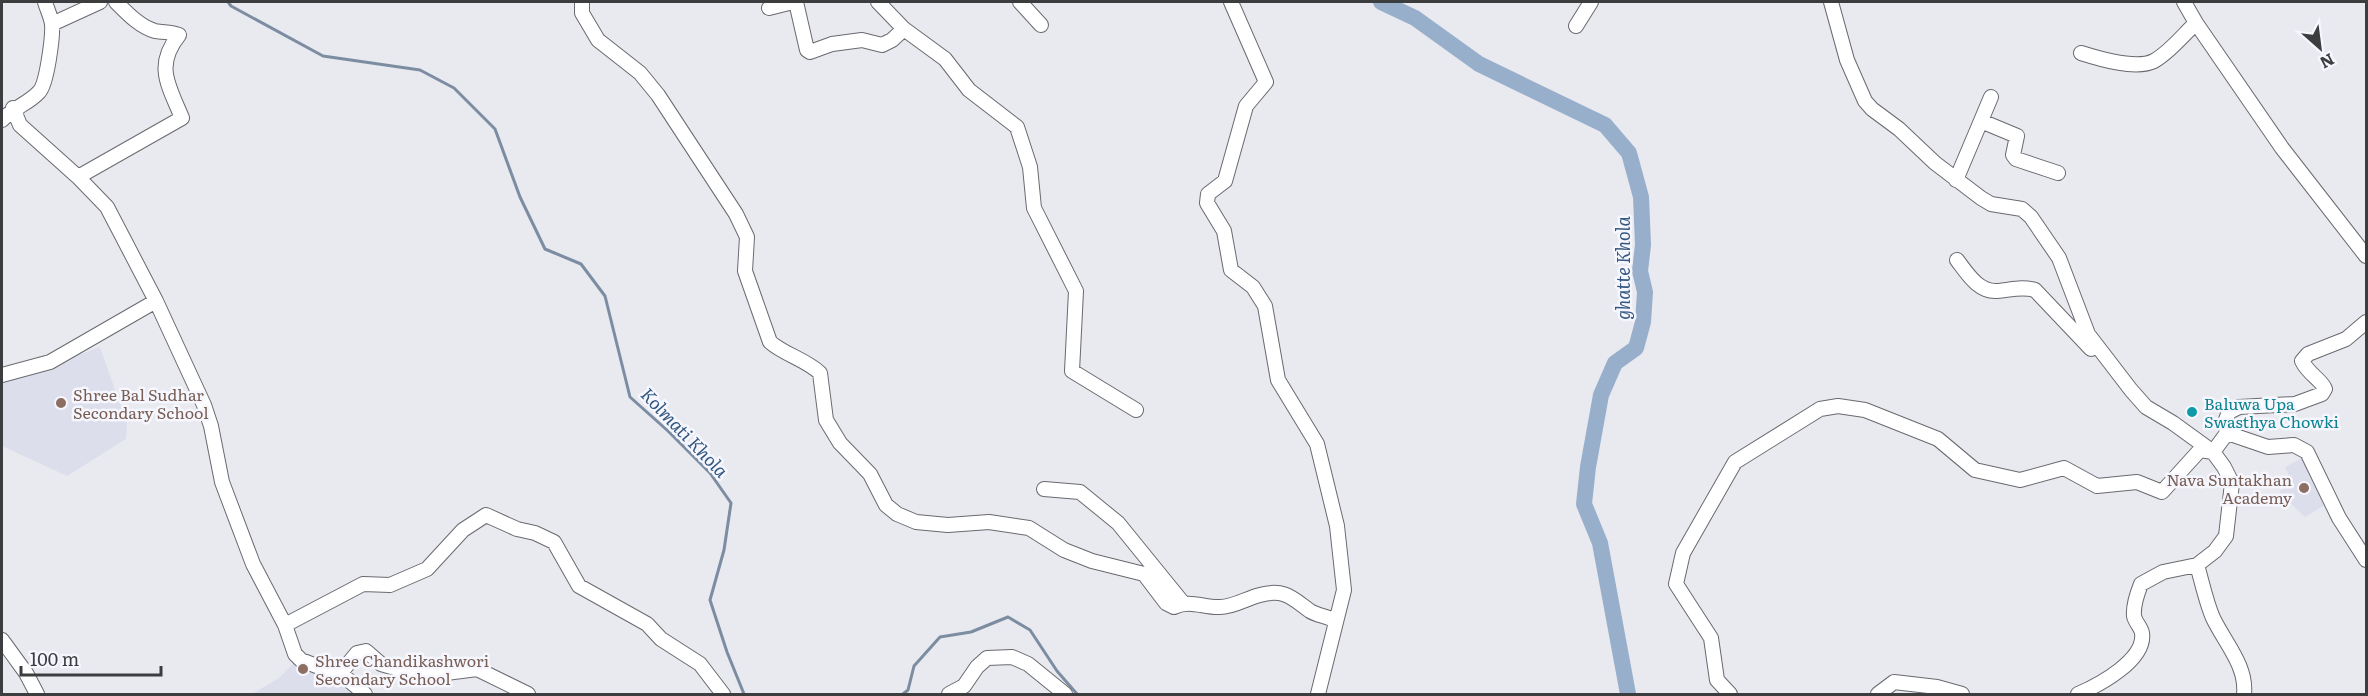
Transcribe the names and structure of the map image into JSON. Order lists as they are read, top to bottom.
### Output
{
  "water": ["ghatte Khola", "Kolmati Khola"],
  "places": [
    "Shree Bal Sudhar Secondary School",
    "Baluwa Upa Swasthya Chowki",
    "Nava Suntakhan Academy",
    "Shree Chandikashwori Secondary School"
  ],
  "scale_bar": "100 m",
  "north": "bottom right"
}
